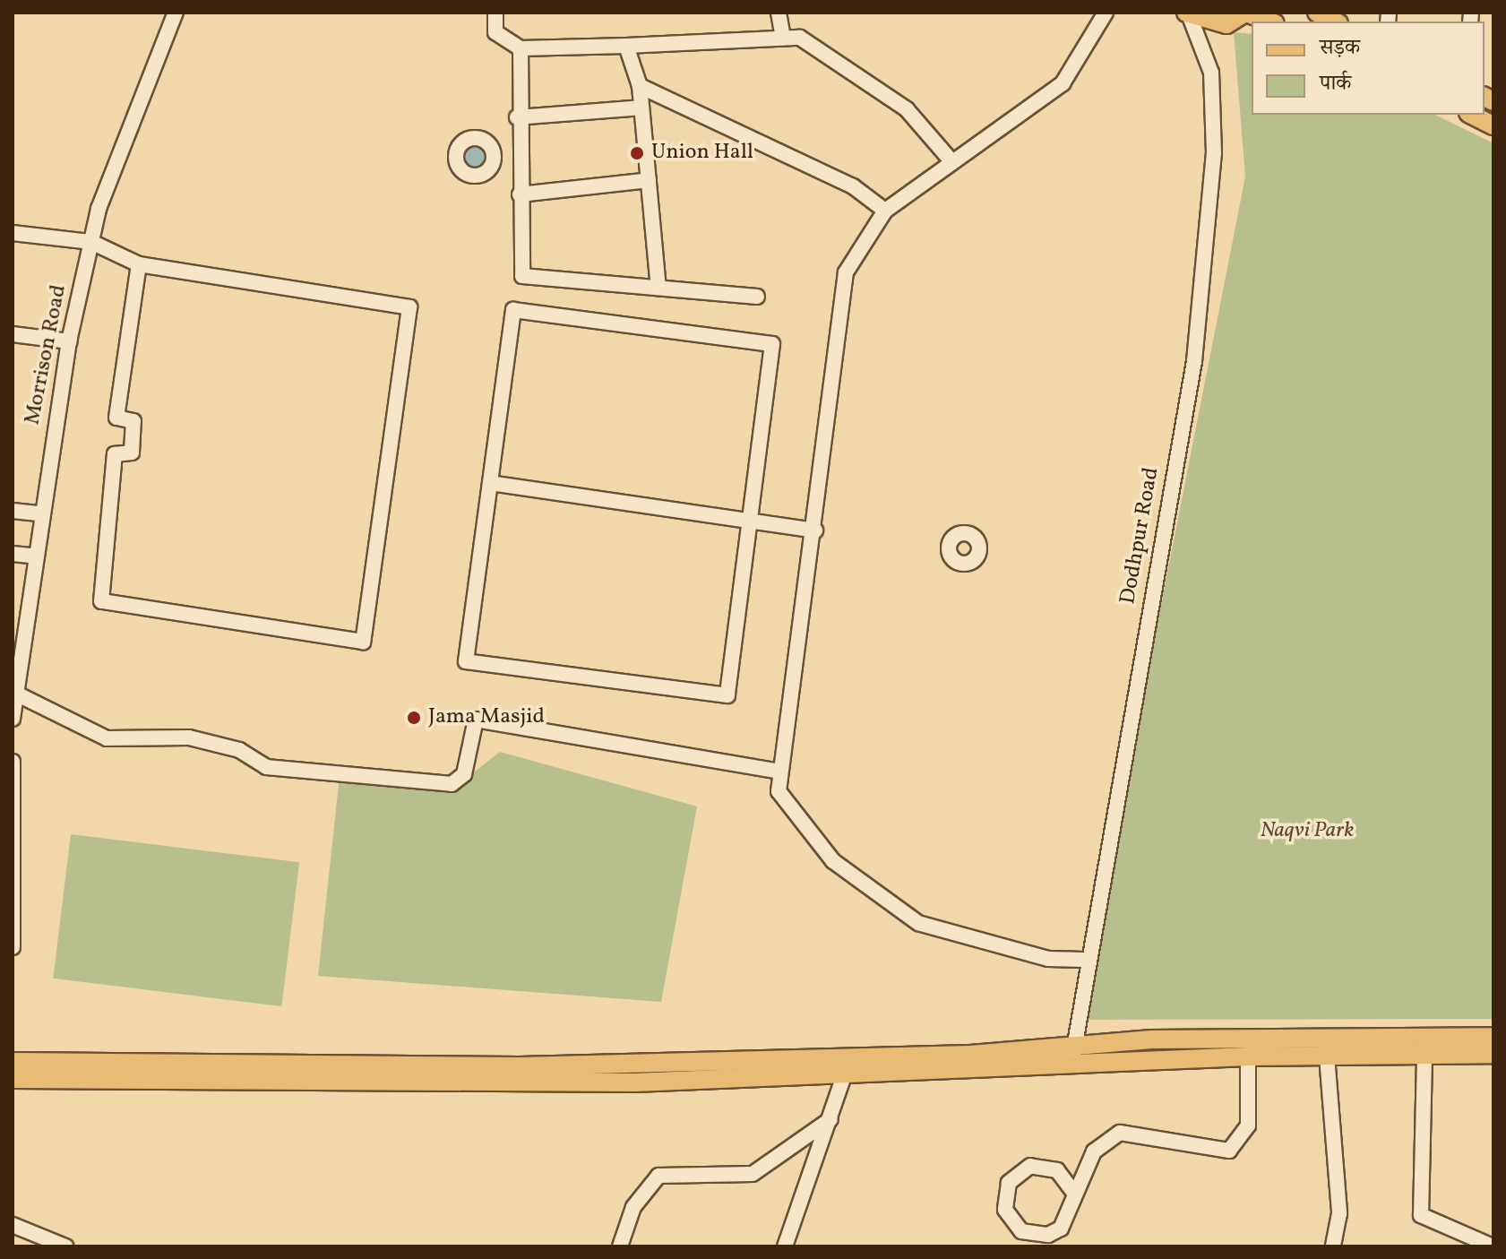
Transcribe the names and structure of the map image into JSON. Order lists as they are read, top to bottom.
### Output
{
  "streets": {
    "street": ["Morrison Road", "Dodhpur Road"]
  },
  "parks": ["Naqvi Park"],
  "places": ["Union Hall", "Jama Masjid"],
  "legend": ["सड़क", "पार्क"]
}
